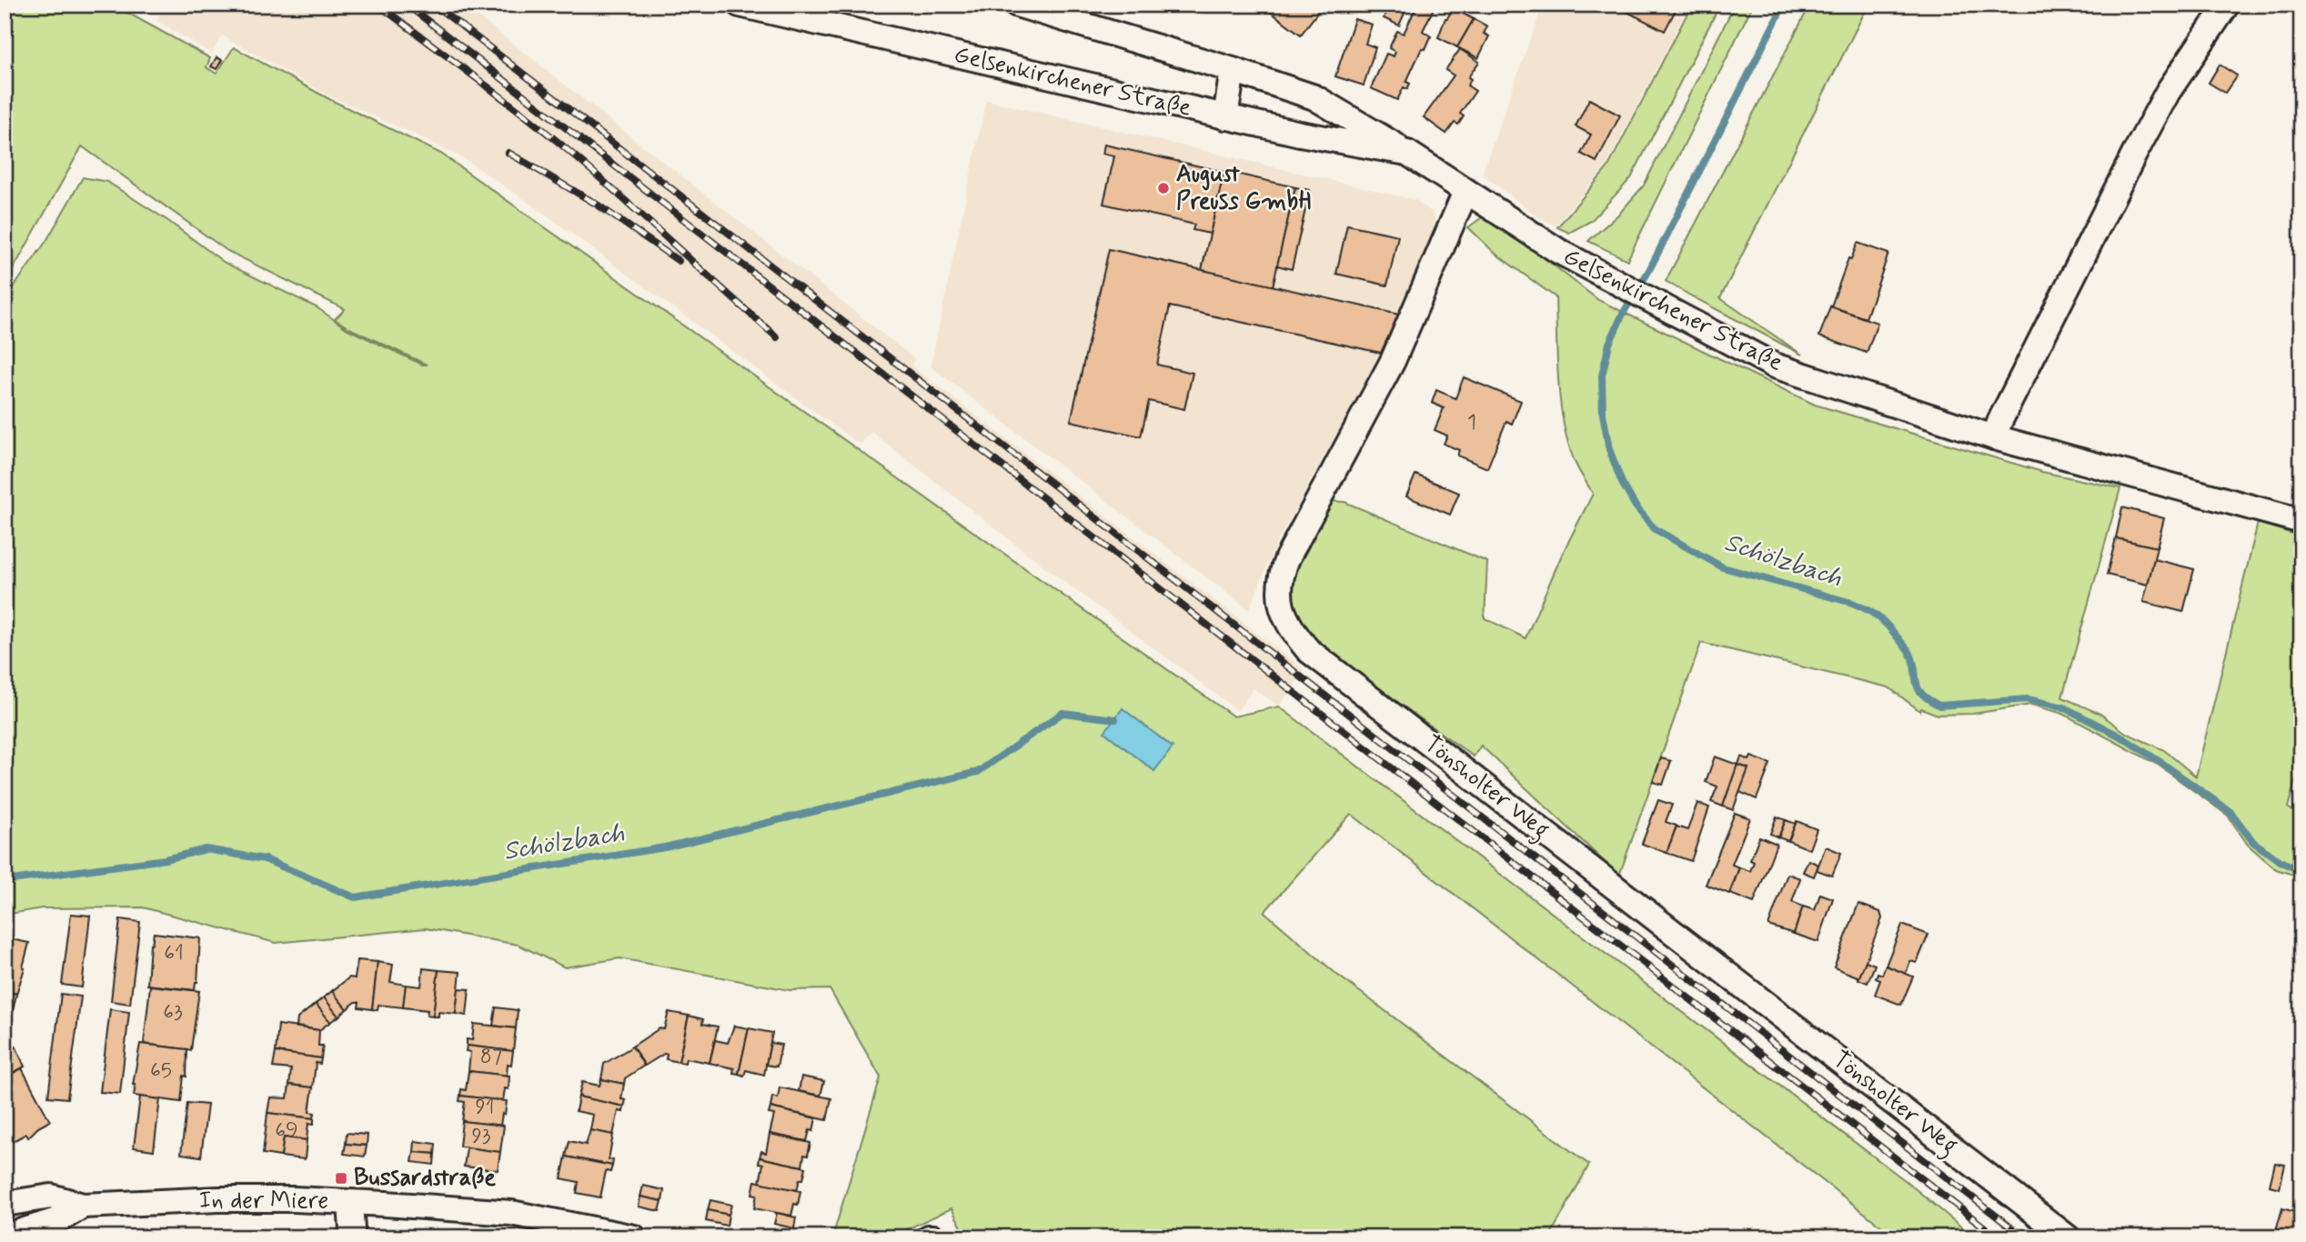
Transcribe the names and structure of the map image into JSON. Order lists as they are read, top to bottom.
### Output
{
  "streets": {
    "street": ["Gelsenkirchener Straße", "Tönsholter Weg", "In der Miere"]
  },
  "crossings": [
    ["Gelsenkirchener Straße", "Tönsholter Weg"]
  ],
  "water": ["Schölzbach"],
  "places": {
    "other": ["August Preuss GmbH"],
    "transit": ["Bussardstraße"]
  },
  "house_numbers": [
    "1",
    "61",
    "63",
    "87",
    "65",
    "91",
    "69",
    "93"
  ]
}
